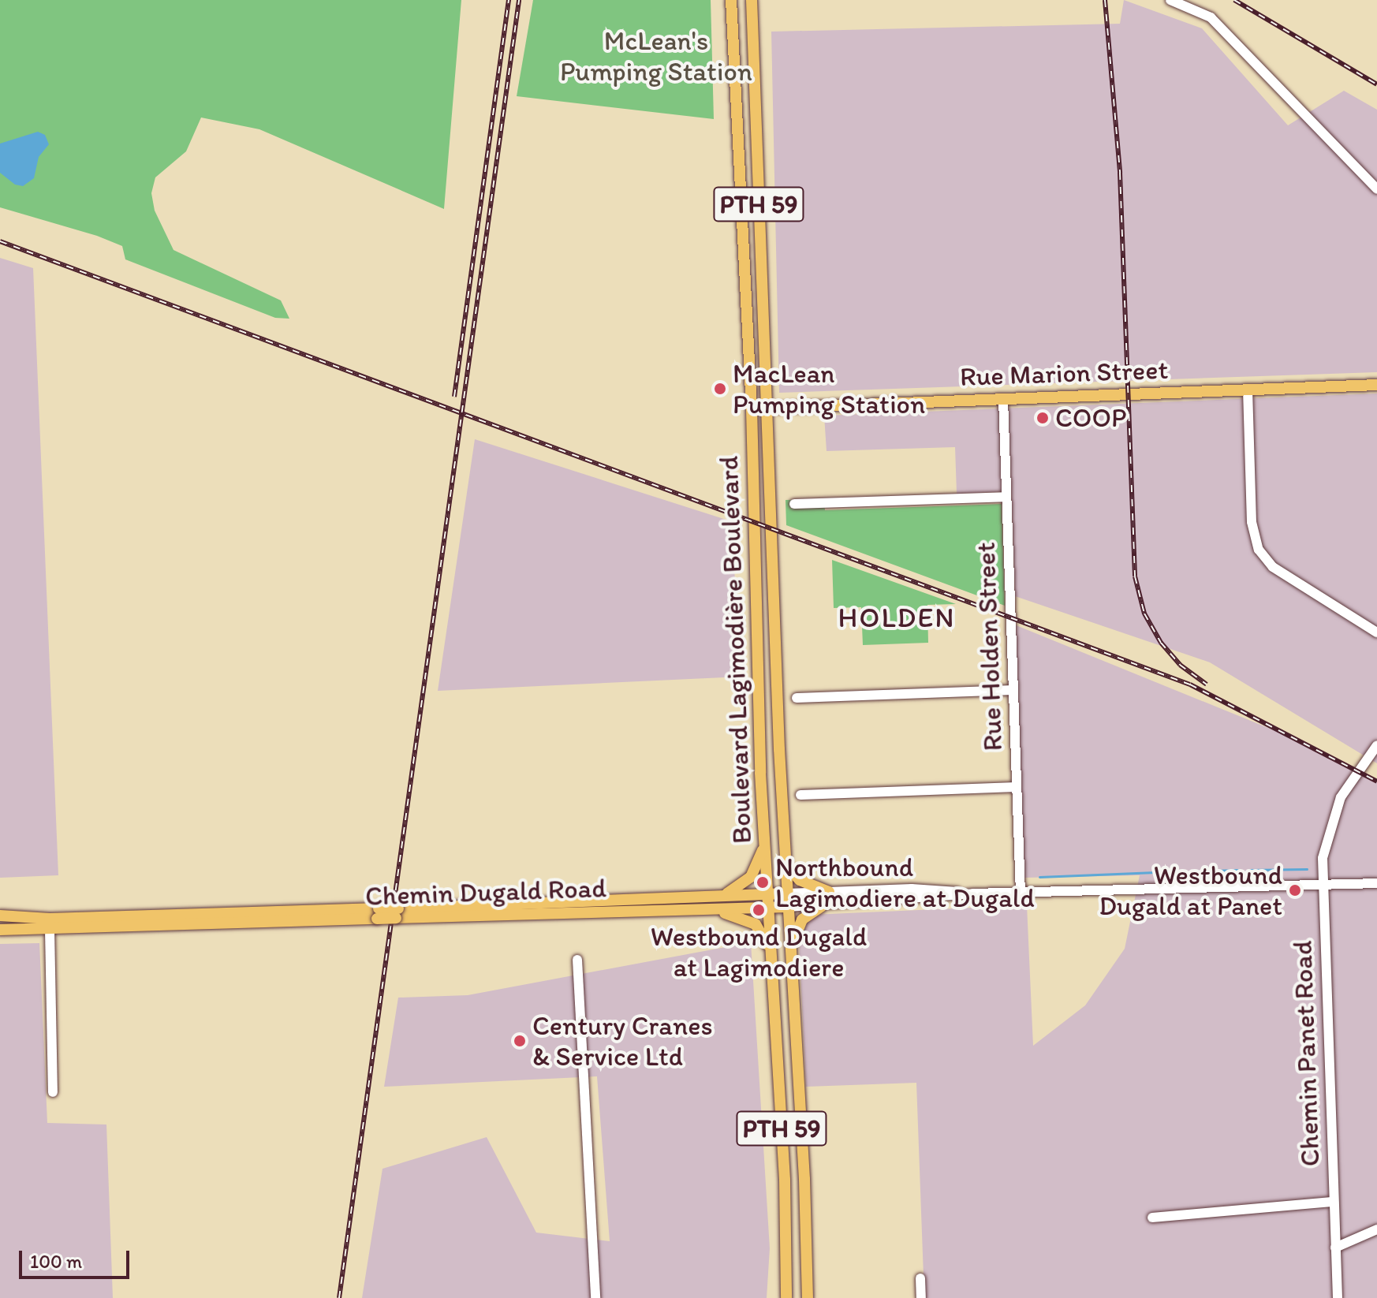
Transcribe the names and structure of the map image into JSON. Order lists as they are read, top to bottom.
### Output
{
  "streets": {
    "main road": [
      "PTH 59",
      "Rue Marion Street",
      "Boulevard Lagimodière Boulevard",
      "Chemin Dugald Road"
    ],
    "street": ["Rue Holden Street", "Chemin Panet Road"]
  },
  "crossings": [
    ["Rue Marion Street", "Rue Holden Street"],
    ["Rue Marion Street", "Boulevard Lagimodière Boulevard"],
    ["Rue Holden Street", "Chemin Dugald Road"],
    ["Boulevard Lagimodière Boulevard", "Chemin Dugald Road"],
    ["Chemin Dugald Road", "Chemin Panet Road"]
  ],
  "districts": ["HOLDEN"],
  "parks": ["McLean's Pumping Station"],
  "places": [
    "MacLean Pumping Station",
    "COOP",
    "Northbound Lagimodiere at Dugald",
    "Westbound Dugald at Panet",
    "Westbound Dugald at Lagimodiere",
    "Century Cranes & Service Ltd"
  ],
  "scale_bar": "100 m"
}
